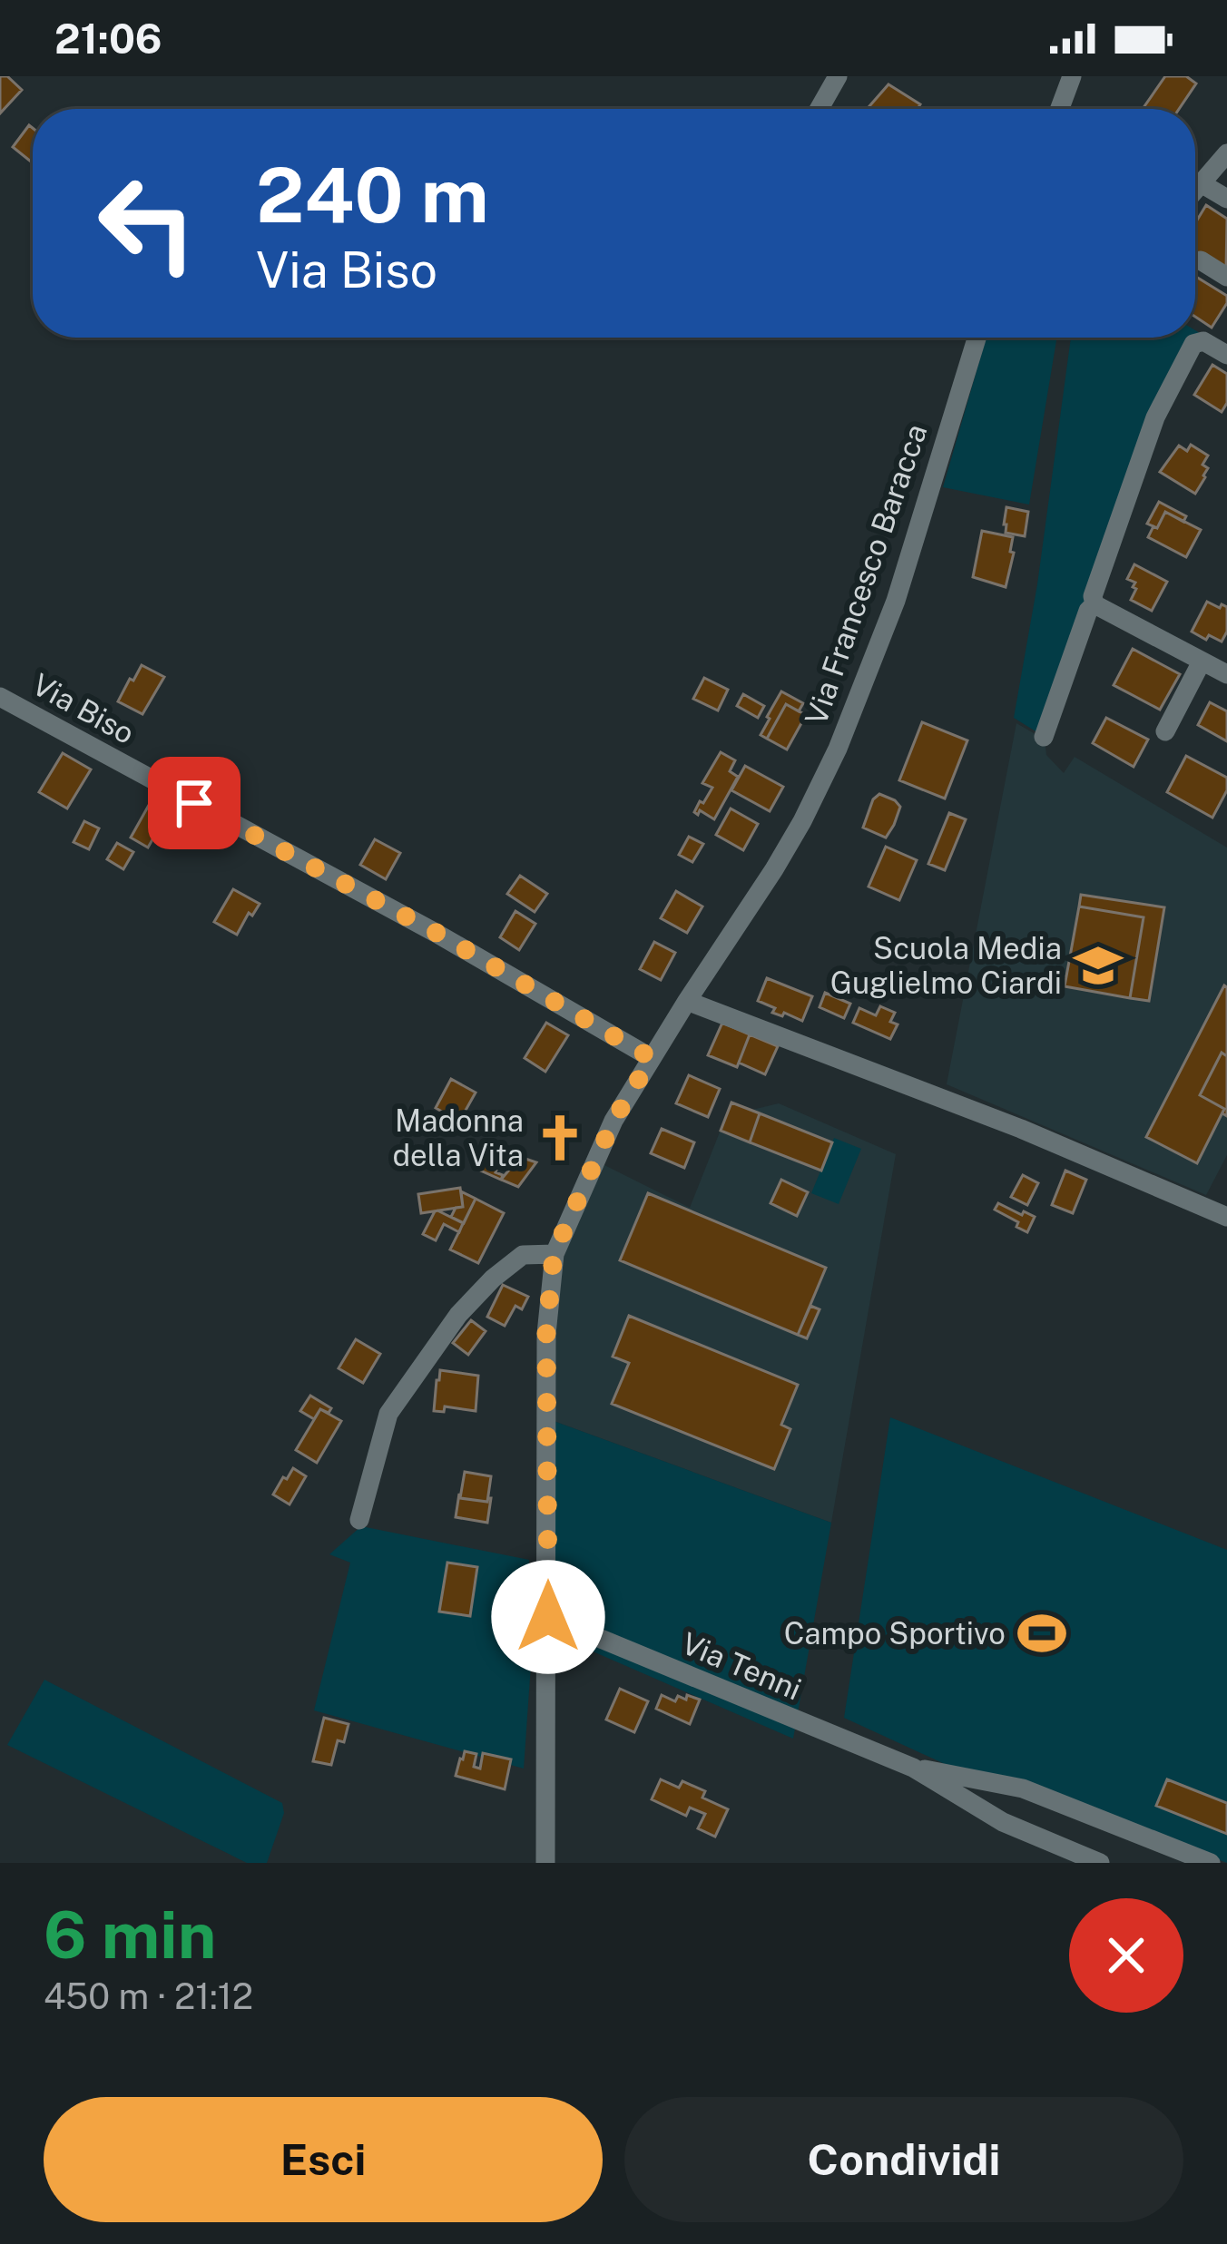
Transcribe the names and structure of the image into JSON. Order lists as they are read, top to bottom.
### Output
{
  "streets": {
    "street": ["Via Francesco Baracca", "Via Biso", "Via Tenni"]
  },
  "crossings": [
    ["Via Francesco Baracca", "Via Biso"],
    ["Via Francesco Baracca", "Via Tenni"]
  ],
  "places": {
    "school or university": ["Scuola Media Guglielmo Ciardi"],
    "church": ["Madonna della Vita"],
    "sports": ["Campo Sportivo"]
  },
  "page": {
    "status": "21:06",
    "turn": ["240 m", "Via Biso"],
    "heading": ["6 min", "450 m · 21:12"],
    "buttons": ["Esci", "Condividi"]
  }
}
